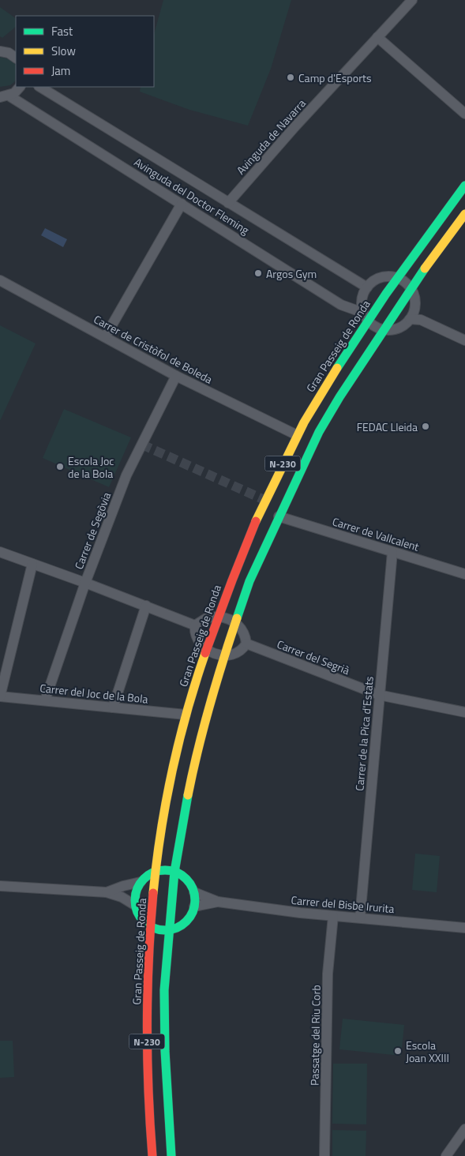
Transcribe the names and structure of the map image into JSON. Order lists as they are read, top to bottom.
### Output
{
  "streets": {
    "main road": ["Gran Passeig de Ronda", "N-230"],
    "street": [
      "Avinguda de Navarra",
      "Avinguda del Doctor Fleming",
      "Carrer de Cristòfol de Boleda",
      "Carrer de Segòvia",
      "Carrer de Vallcalent",
      "Carrer del Segrià",
      "Carrer del Joc de la Bola",
      "Carrer de la Pica d'Estats",
      "Carrer del Bisbe Irurita",
      "Passatge del Riu Corb"
    ]
  },
  "crossings": [
    ["Avinguda de Navarra", "Avinguda del Doctor Fleming"],
    ["Gran Passeig de Ronda", "Carrer de Cristòfol de Boleda"],
    ["Gran Passeig de Ronda", "Carrer del Joc de la Bola"],
    ["Carrer de Cristòfol de Boleda", "Carrer de Segòvia"],
    ["N-230", "Carrer de Vallcalent"],
    ["Carrer de Segòvia", "Carrer del Joc de la Bola"],
    ["Carrer de Vallcalent", "Carrer de la Pica d'Estats"],
    ["Carrer del Segrià", "Carrer de la Pica d'Estats"],
    ["Carrer de la Pica d'Estats", "Carrer del Bisbe Irurita"],
    ["Carrer del Bisbe Irurita", "Passatge del Riu Corb"]
  ],
  "places": [
    "Camp d'Esports",
    "Argos Gym",
    "FEDAC Lleida",
    "Escola Joc de la Bola",
    "Escola Joan XXIII"
  ],
  "legend": ["Fast", "Slow", "Jam"]
}
